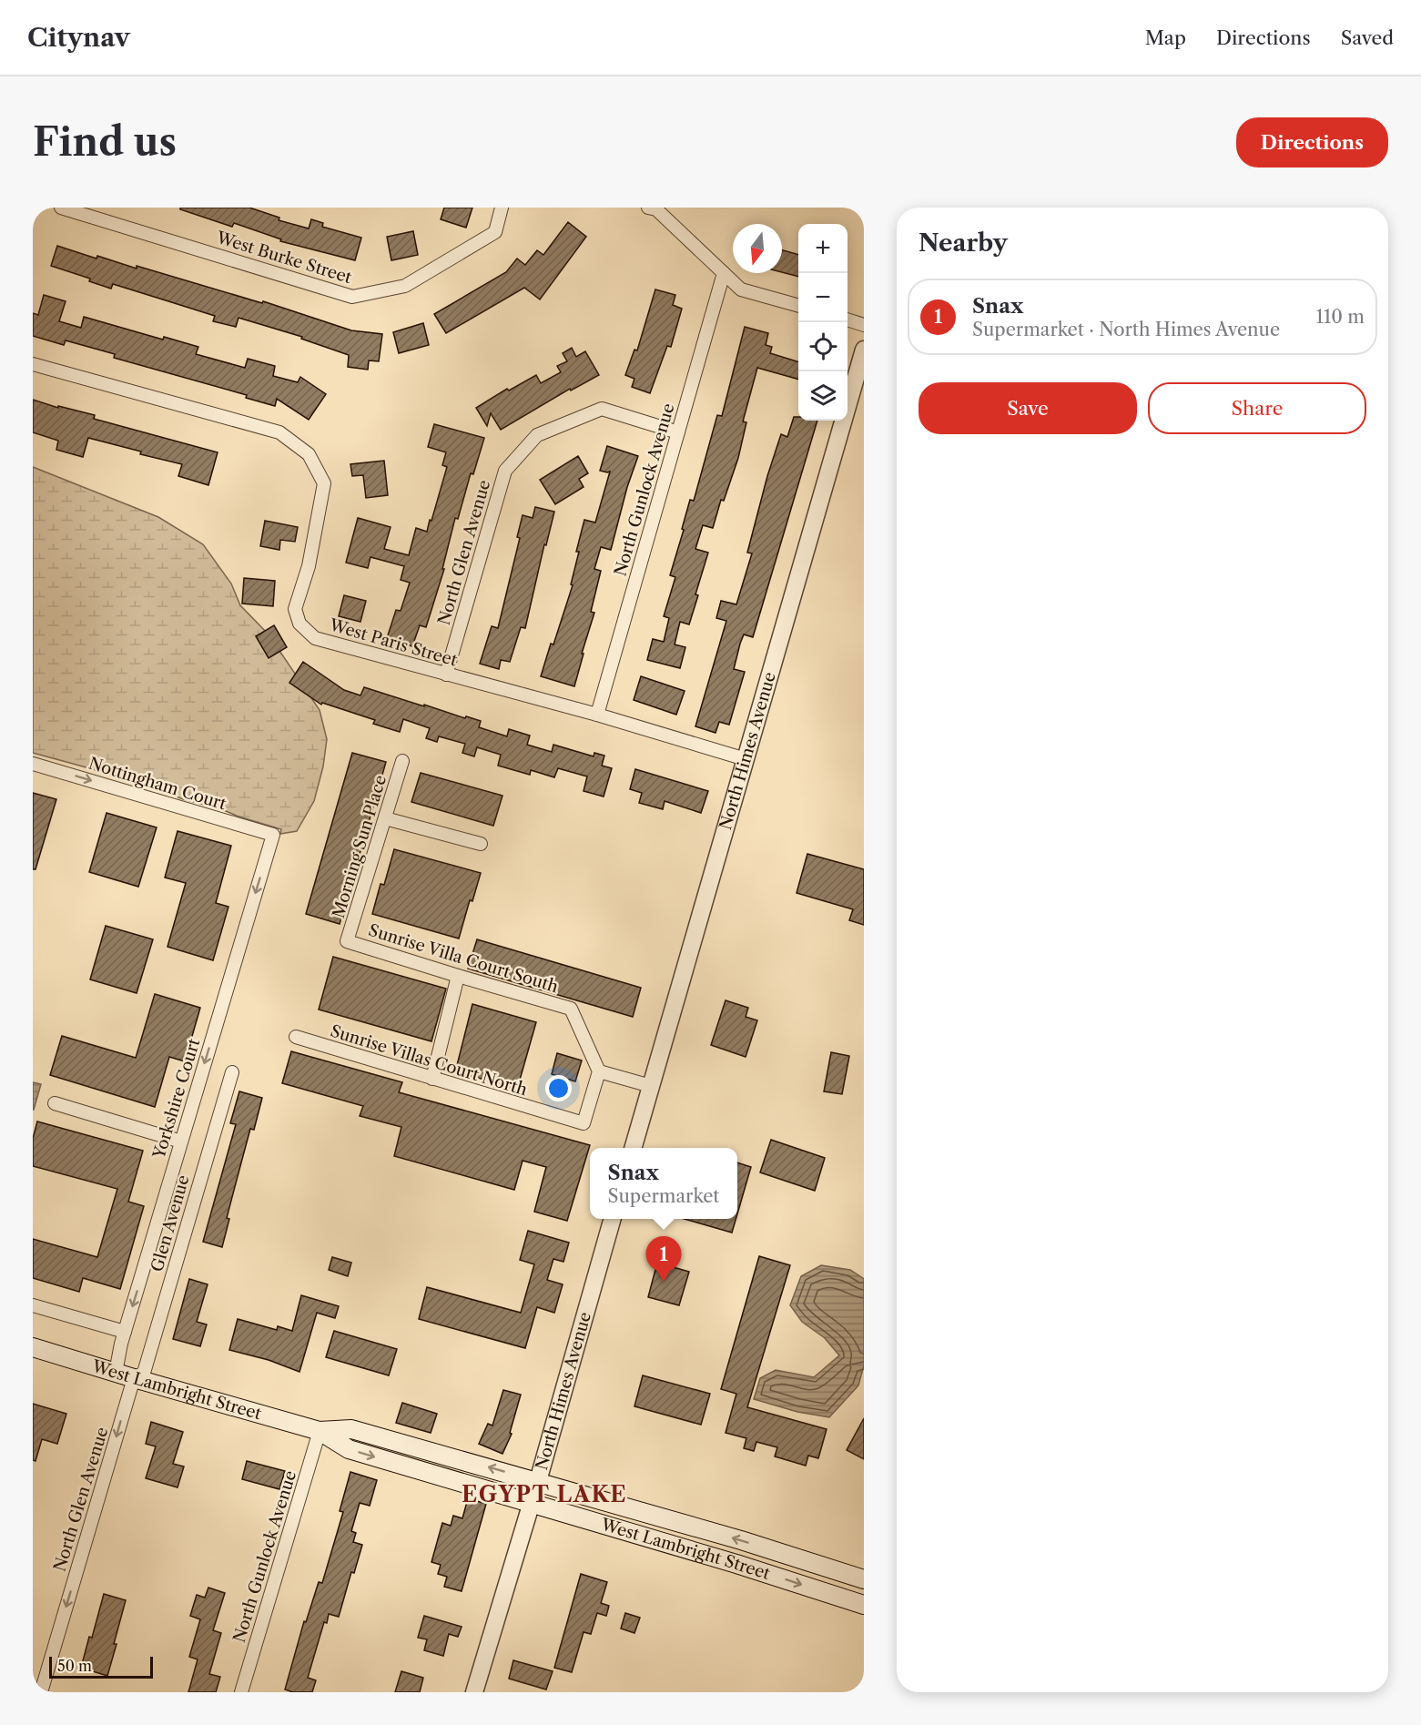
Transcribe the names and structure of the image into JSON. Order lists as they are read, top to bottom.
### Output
{
  "streets": {
    "main road": ["West Lambright Street"],
    "street": [
      "West Burke Street",
      "North Gunlock Avenue",
      "North Glen Avenue",
      "West Paris Street",
      "North Himes Avenue",
      "Nottingham Court",
      "Morning Sun Place",
      "Sunrise Villa Court South",
      "Sunrise Villas Court North",
      "Yorkshire Court",
      "Glen Avenue"
    ]
  },
  "crossings": [
    ["North Gunlock Avenue", "North Glen Avenue"],
    ["North Gunlock Avenue", "West Paris Street"],
    ["North Gunlock Avenue", "West Lambright Street"],
    ["North Glen Avenue", "West Paris Street"],
    ["North Glen Avenue", "Glen Avenue"],
    ["North Glen Avenue", "West Lambright Street"],
    ["West Paris Street", "North Himes Avenue"],
    ["North Himes Avenue", "West Lambright Street"],
    ["Nottingham Court", "Yorkshire Court"],
    ["Morning Sun Place", "Sunrise Villa Court South"],
    ["Sunrise Villa Court South", "Sunrise Villas Court North"],
    ["Yorkshire Court", "West Lambright Street"],
    ["Glen Avenue", "West Lambright Street"]
  ],
  "one_way": ["North Glen Avenue", "Nottingham Court", "Yorkshire Court"],
  "districts": ["EGYPT LAKE"],
  "scale_bar": "50 m",
  "north": "bottom",
  "page": {
    "header": "Citynav",
    "nav": ["Map", "Directions", "Saved"],
    "buttons": [
      "Directions",
      ["Save", "Share"]
    ],
    "title": "Find us",
    "heading": "Nearby",
    "map_buttons": ["+", "−"],
    "list": [
      {
        "mark": "1",
        "name": "Snax",
        "note": "Supermarket · North Himes Avenue",
        "value": "110 m"
      }
    ],
    "popup": ["Snax", "Supermarket"],
    "pins": "1",
    "scale": "50 m"
  }
}
